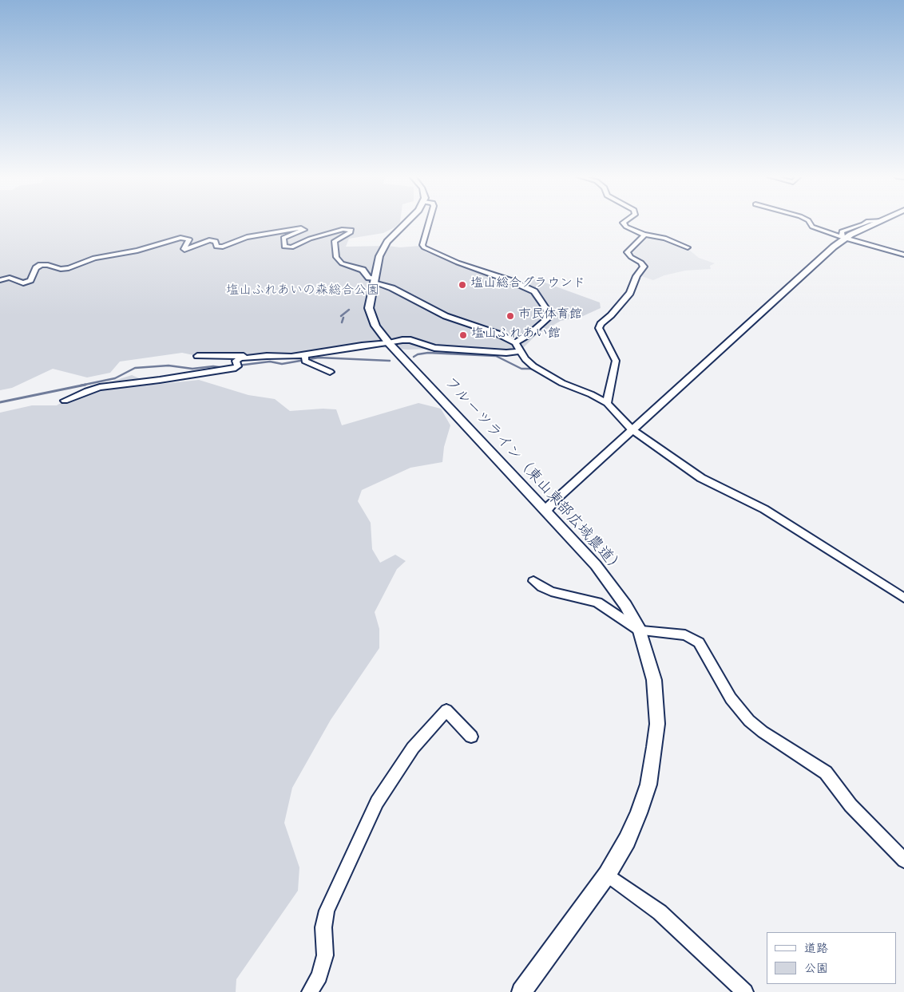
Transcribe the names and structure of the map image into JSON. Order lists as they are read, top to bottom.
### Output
{
  "streets": {
    "street": ["フルーツライン（東山東部広域農道）"]
  },
  "parks": ["塩山ふれあいの森総合公園"],
  "places": ["塩山総合グラウンド", "市民体育館", "塩山ふれあい館"],
  "legend": ["道路", "公園"]
}
